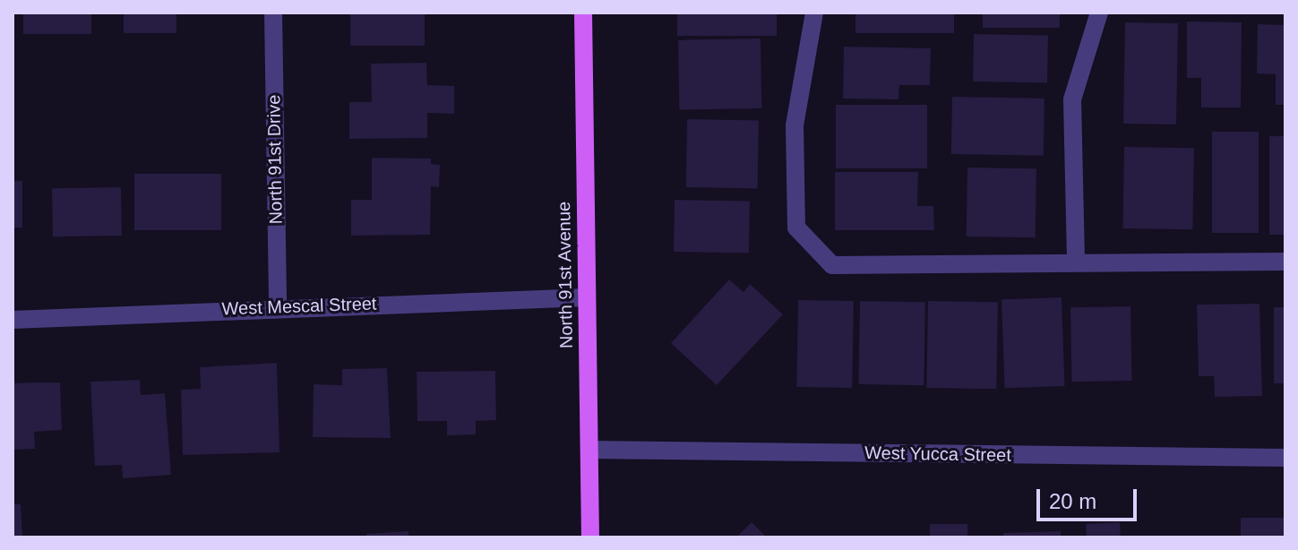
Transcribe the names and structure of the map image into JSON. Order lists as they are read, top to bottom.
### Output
{
  "streets": {
    "main road": ["North 91st Avenue"],
    "street": ["North 91st Drive", "West Mescal Street", "West Yucca Street"]
  },
  "crossings": [
    ["North 91st Drive", "West Mescal Street"],
    ["North 91st Avenue", "West Mescal Street"],
    ["North 91st Avenue", "West Yucca Street"]
  ],
  "scale_bar": "20 m"
}
